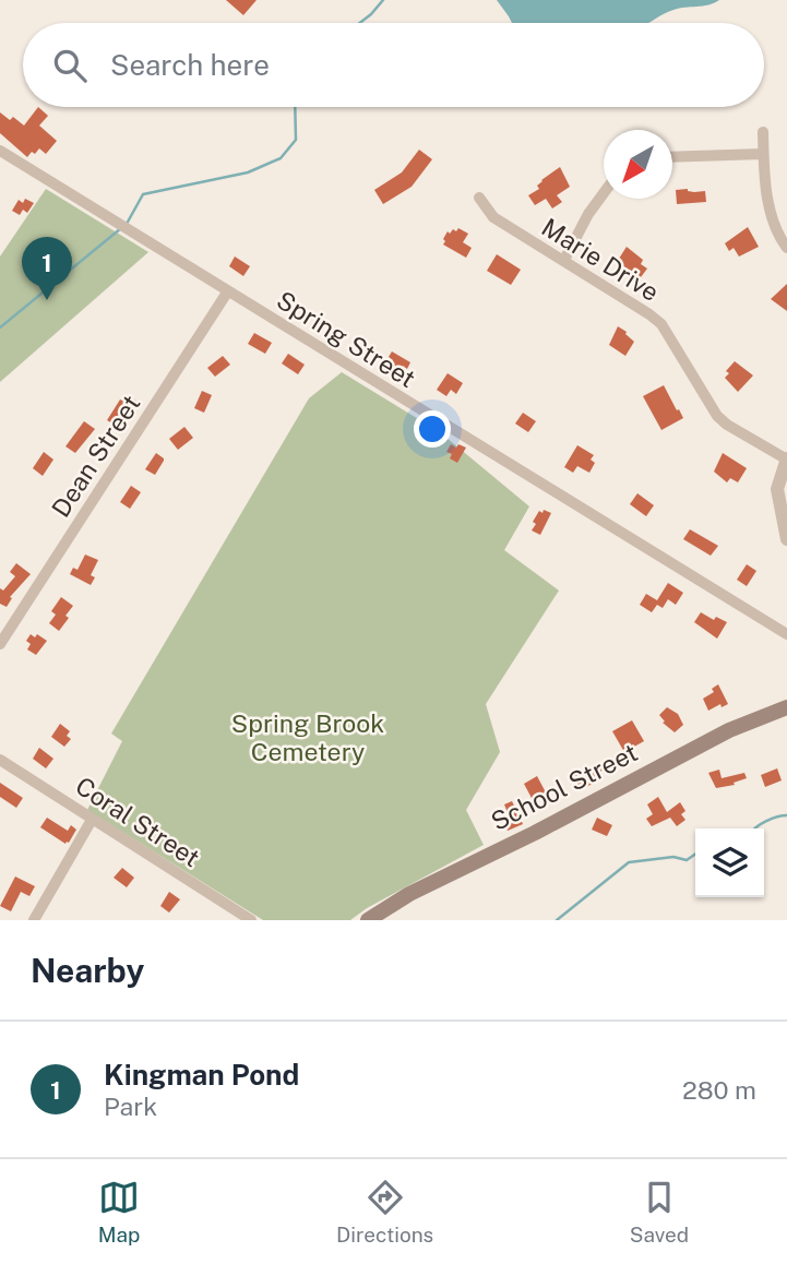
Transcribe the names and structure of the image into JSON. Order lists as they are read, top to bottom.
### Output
{
  "streets": {
    "main road": ["School Street"],
    "street": [
      "Marie Drive",
      "Spring Street",
      "Dean Street",
      "Coral Street"
    ]
  },
  "crossings": [
    ["Spring Street", "Dean Street"]
  ],
  "parks": ["Spring Brook Cemetery"],
  "north": "bottom left",
  "page": {
    "search": "Search here",
    "pins": "1",
    "heading": "Nearby",
    "list": [
      {
        "mark": "1",
        "name": "Kingman Pond",
        "note": "Park",
        "value": "280 m"
      }
    ],
    "nav": ["Map", "Directions", "Saved"]
  }
}
